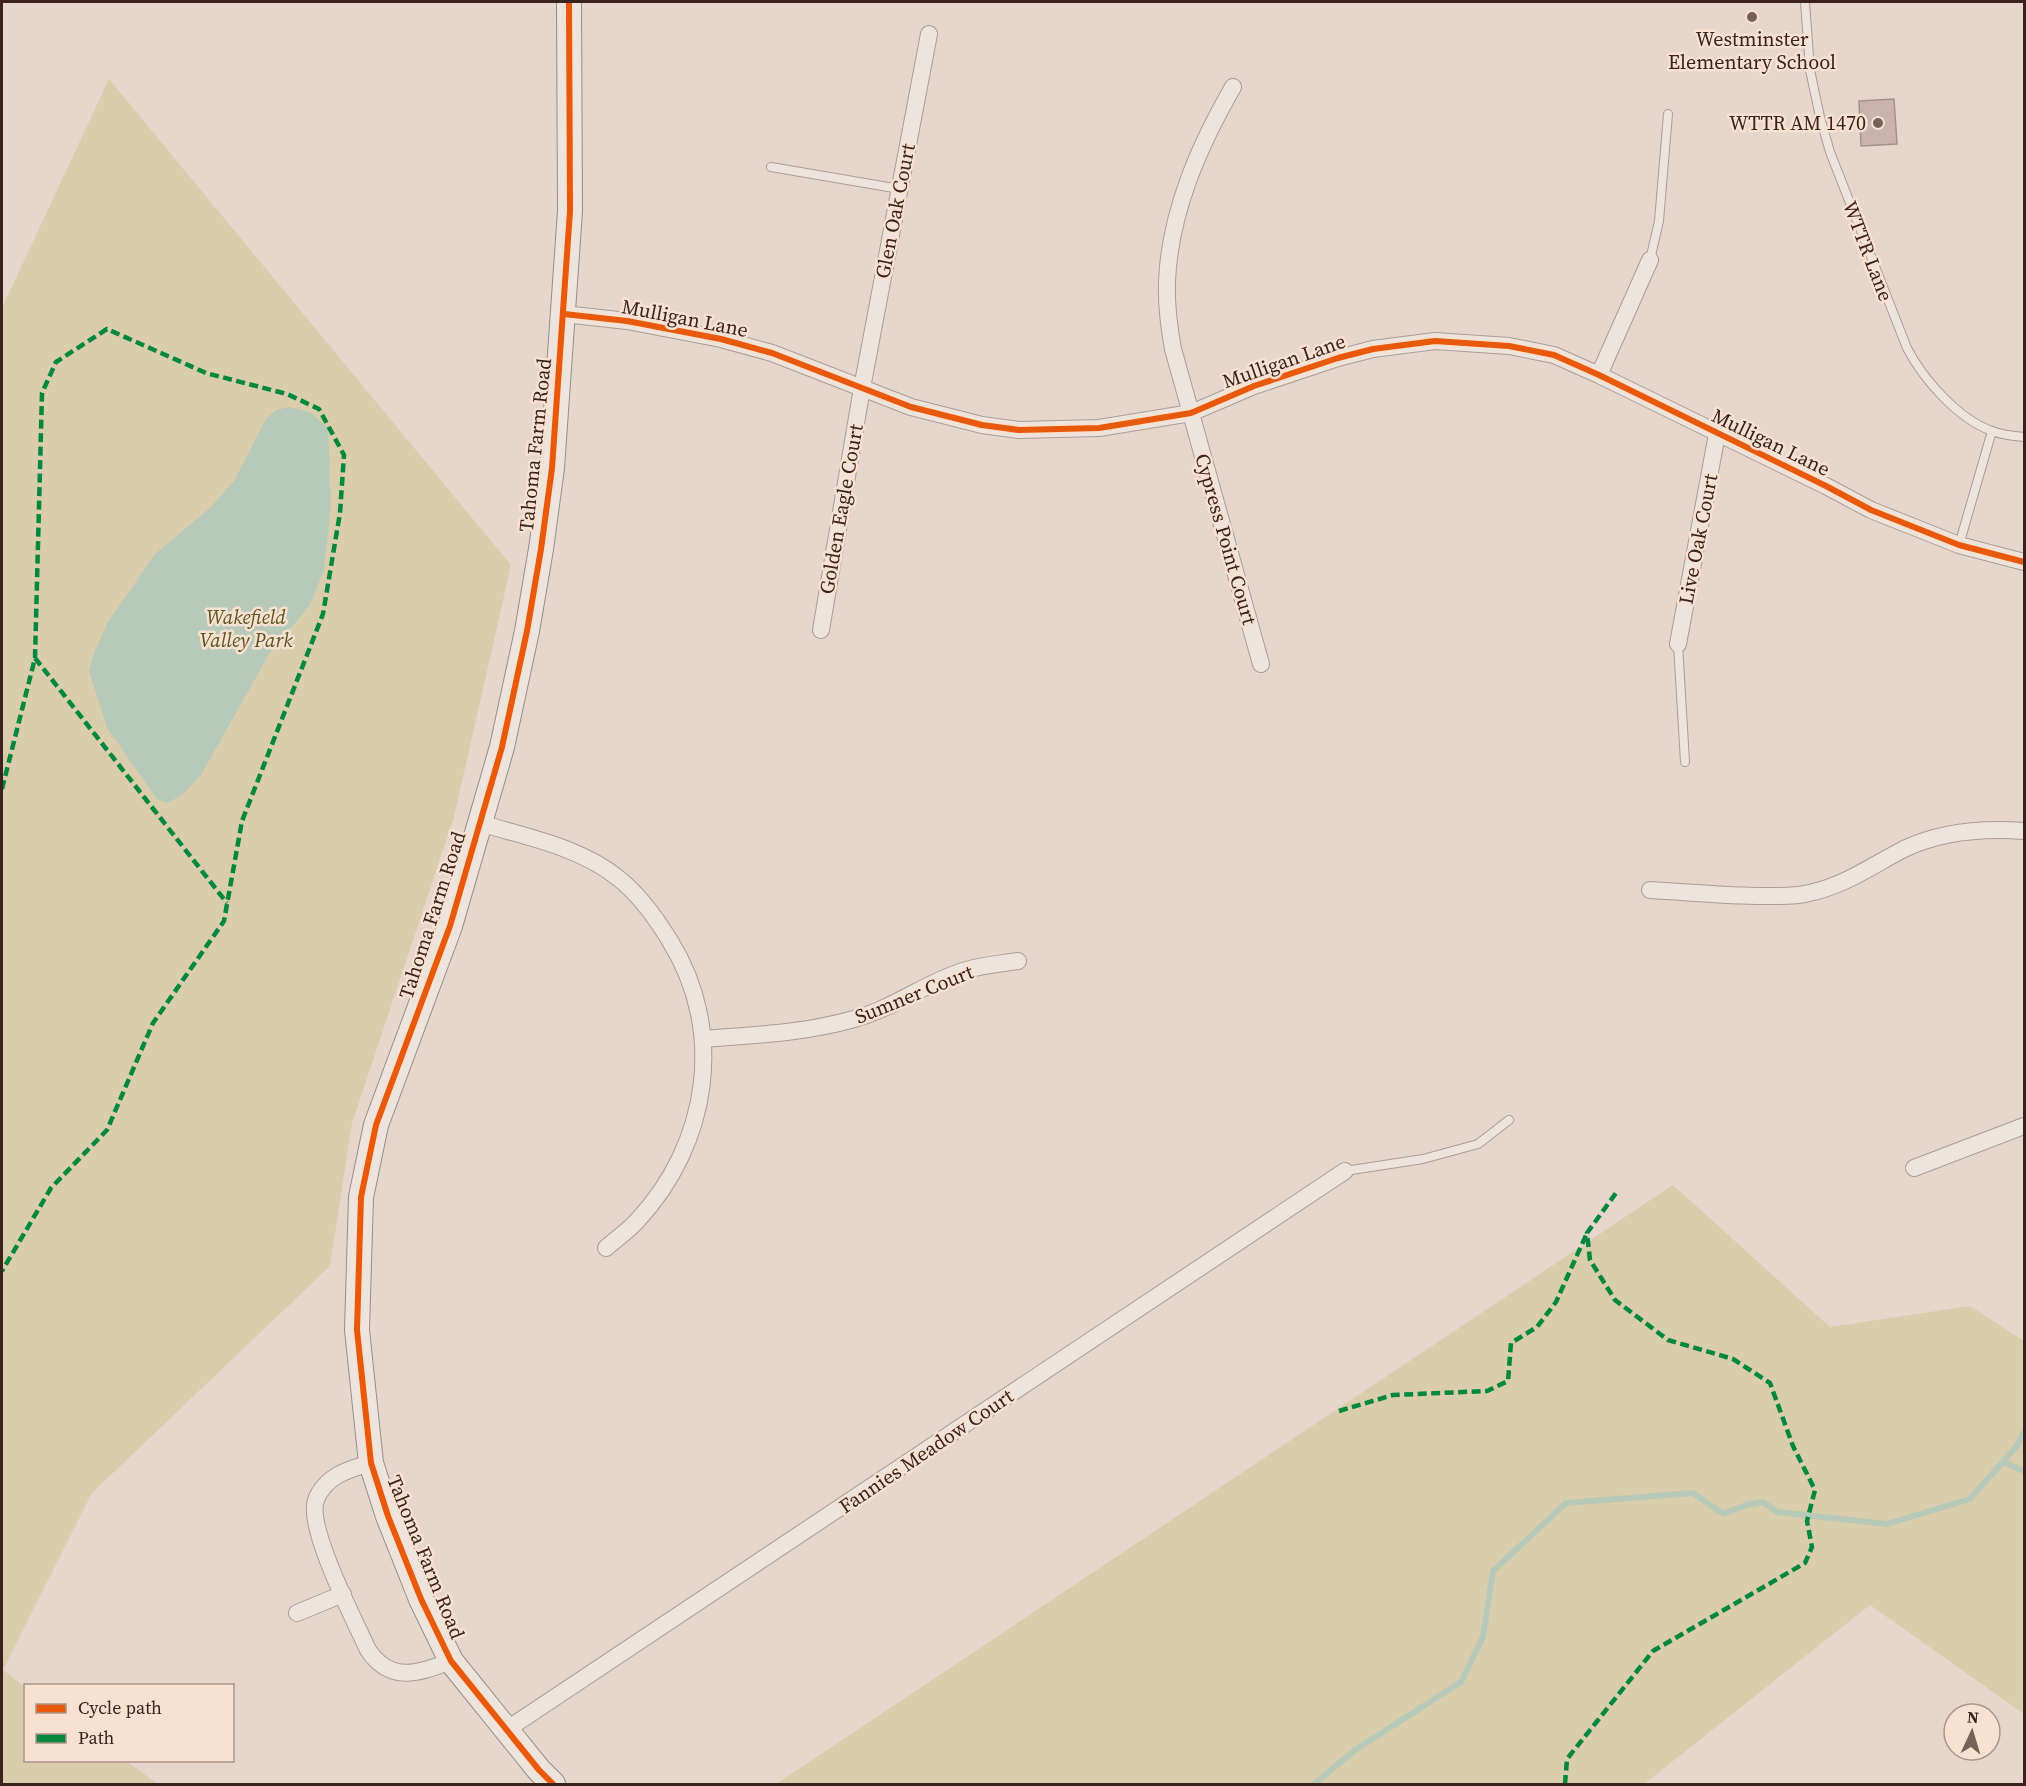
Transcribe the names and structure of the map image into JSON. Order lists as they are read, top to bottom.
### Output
{
  "streets": {
    "street": [
      "Glen Oak Court",
      "Mulligan Lane",
      "Tahoma Farm Road",
      "Golden Eagle Court",
      "Cypress Point Court",
      "Live Oak Court",
      "Sumner Court",
      "Fannies Meadow Court"
    ],
    "lane": ["WTTR Lane"]
  },
  "crossings": [
    ["Glen Oak Court", "Mulligan Lane"],
    ["Glen Oak Court", "Golden Eagle Court"],
    ["Mulligan Lane", "Tahoma Farm Road"],
    ["Mulligan Lane", "Golden Eagle Court"],
    ["Mulligan Lane", "Cypress Point Court"],
    ["Mulligan Lane", "Live Oak Court"],
    ["Tahoma Farm Road", "Fannies Meadow Court"]
  ],
  "parks": ["Wakefield Valley Park"],
  "places": ["Westminster Elementary School", "WTTR AM 1470"],
  "legend": ["Cycle path", "Path"],
  "north": "top"
}
